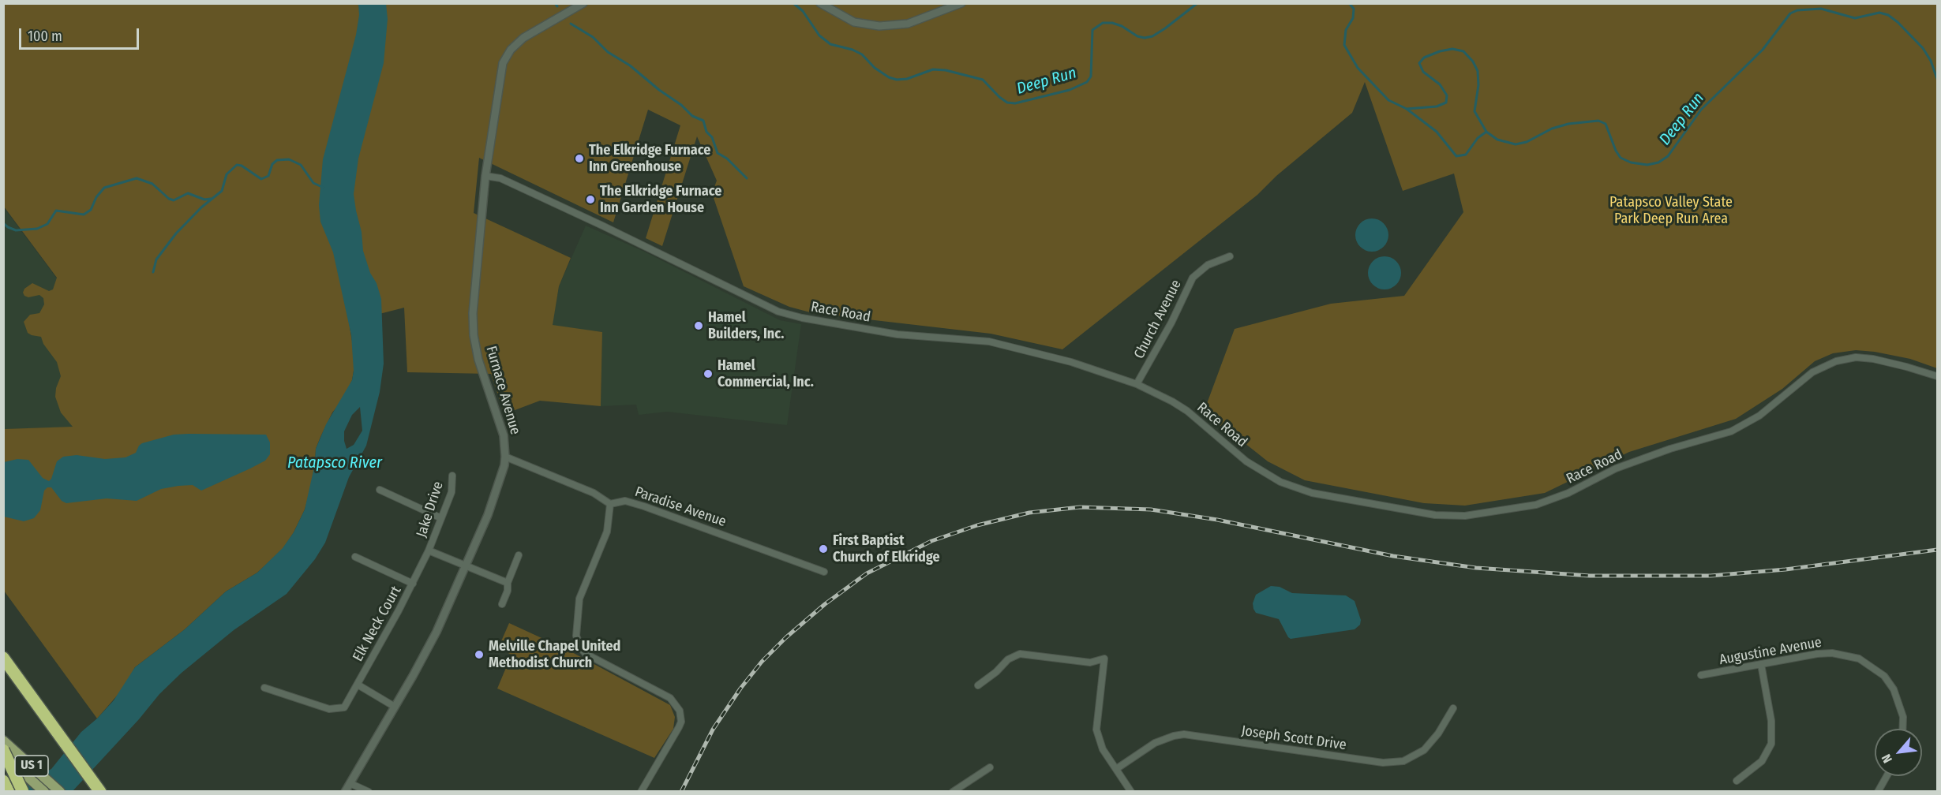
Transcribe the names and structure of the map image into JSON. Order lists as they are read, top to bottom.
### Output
{
  "streets": {
    "main road": ["US 1"],
    "street": [
      "Race Road",
      "Church Avenue",
      "Furnace Avenue",
      "Paradise Avenue",
      "Jake Drive",
      "Elk Neck Court",
      "Augustine Avenue",
      "Joseph Scott Drive"
    ]
  },
  "crossings": [
    ["Race Road", "Church Avenue"],
    ["Race Road", "Furnace Avenue"],
    ["Jake Drive", "Elk Neck Court"]
  ],
  "water": ["Deep Run", "Patapsco River"],
  "parks": ["Patapsco Valley State Park Deep Run Area"],
  "places": [
    "The Elkridge Furnace Inn Greenhouse",
    "The Elkridge Furnace Inn Garden House",
    "Hamel Builders, Inc.",
    "Hamel Commercial, Inc.",
    "First Baptist Church of Elkridge",
    "Melville Chapel United Methodist Church"
  ],
  "scale_bar": "100 m",
  "north": "bottom left"
}
